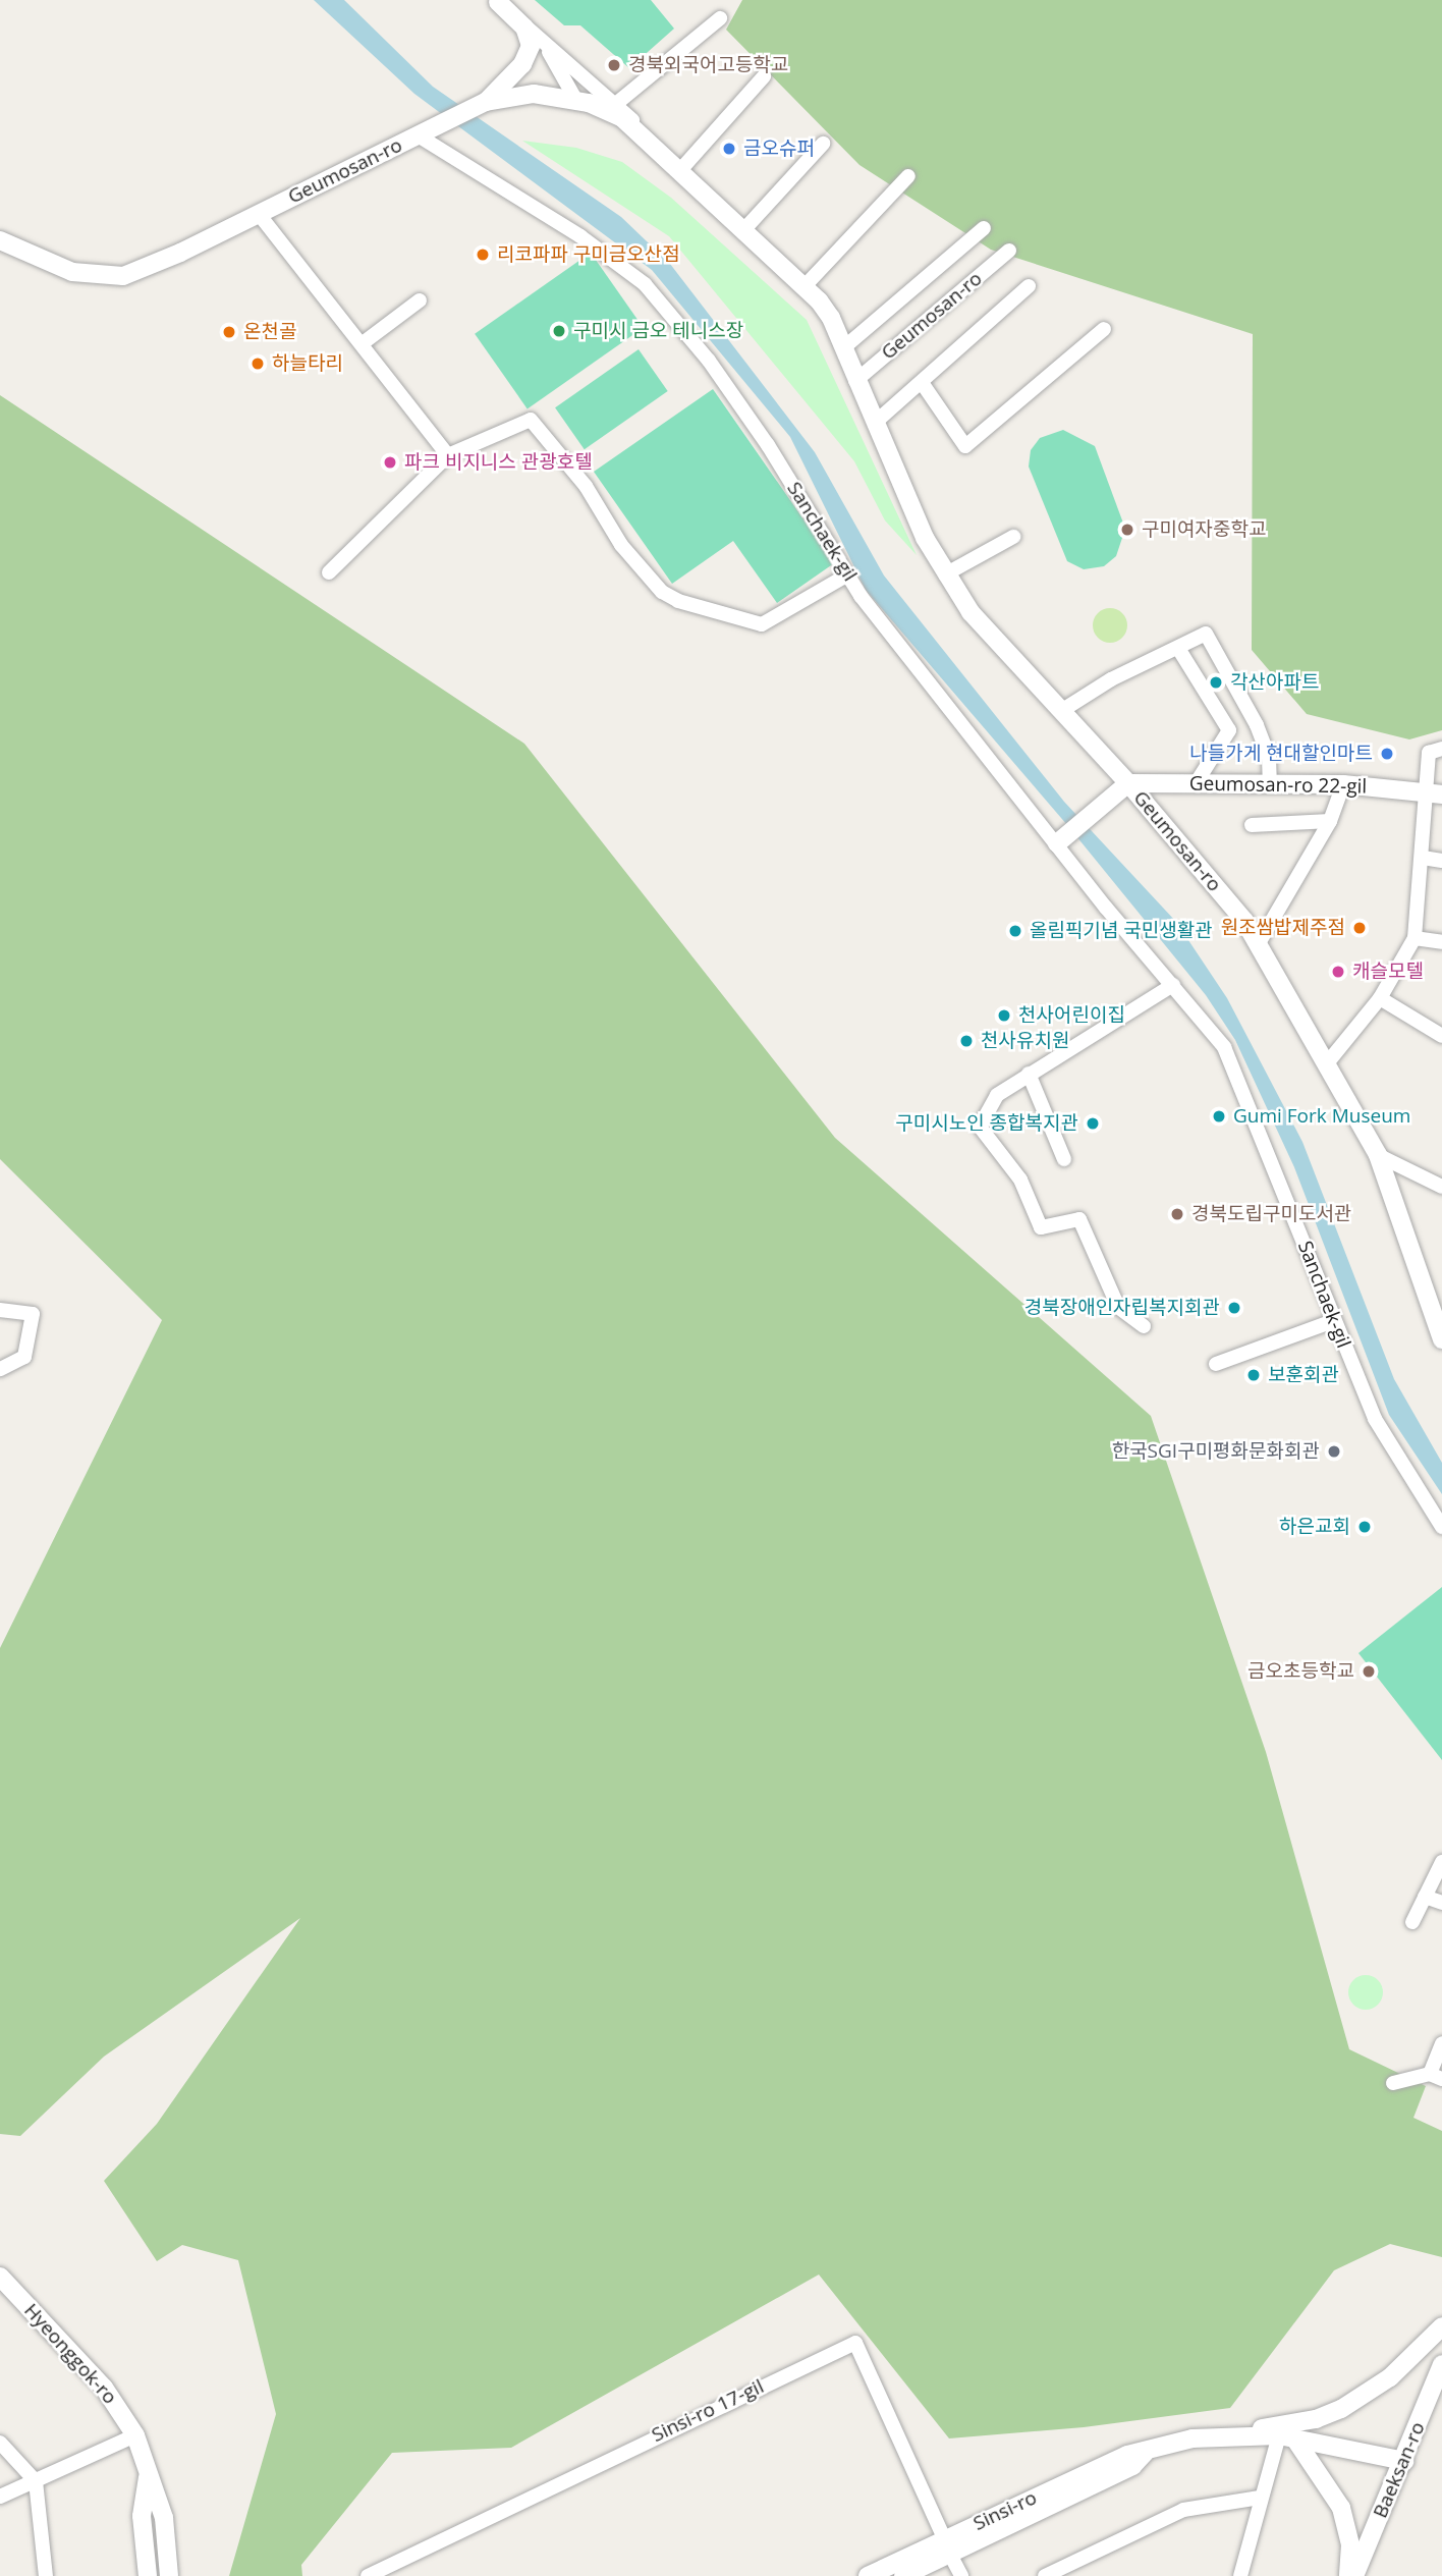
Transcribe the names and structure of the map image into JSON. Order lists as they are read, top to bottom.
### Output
{
  "streets": {
    "street": [
      "Geumosan-ro",
      "Sanchaek-gil",
      "Geumosan-ro 22-gil",
      "Hyeonggok-ro",
      "Sinsi-ro 17-gil",
      "Baeksan-ro",
      "Sinsi-ro"
    ]
  },
  "crossings": [
    ["Geumosan-ro", "Sanchaek-gil"],
    ["Geumosan-ro", "Geumosan-ro 22-gil"],
    ["Sinsi-ro 17-gil", "Sinsi-ro"],
    ["Baeksan-ro", "Sinsi-ro"]
  ],
  "places": [
    "경북외국어고등학교",
    "금오슈퍼",
    "리코파파 구미금오산점",
    "구미시 금오 테니스장",
    "온천골",
    "하늘타리",
    "파크 비지니스 관광호텔",
    "구미여자중학교",
    "각산아파트",
    "나들가게 현대할인마트",
    "원조쌈밥제주점",
    "올림픽기념 국민생활관",
    "캐슬모텔",
    "천사어린이집",
    "천사유치원",
    "Gumi Fork Museum",
    "구미시노인 종합복지관",
    "경북도립구미도서관",
    "경북장애인자립복지회관",
    "보훈회관",
    "한국SGI구미평화문화회관",
    "하은교회",
    "금오초등학교"
  ]
}
